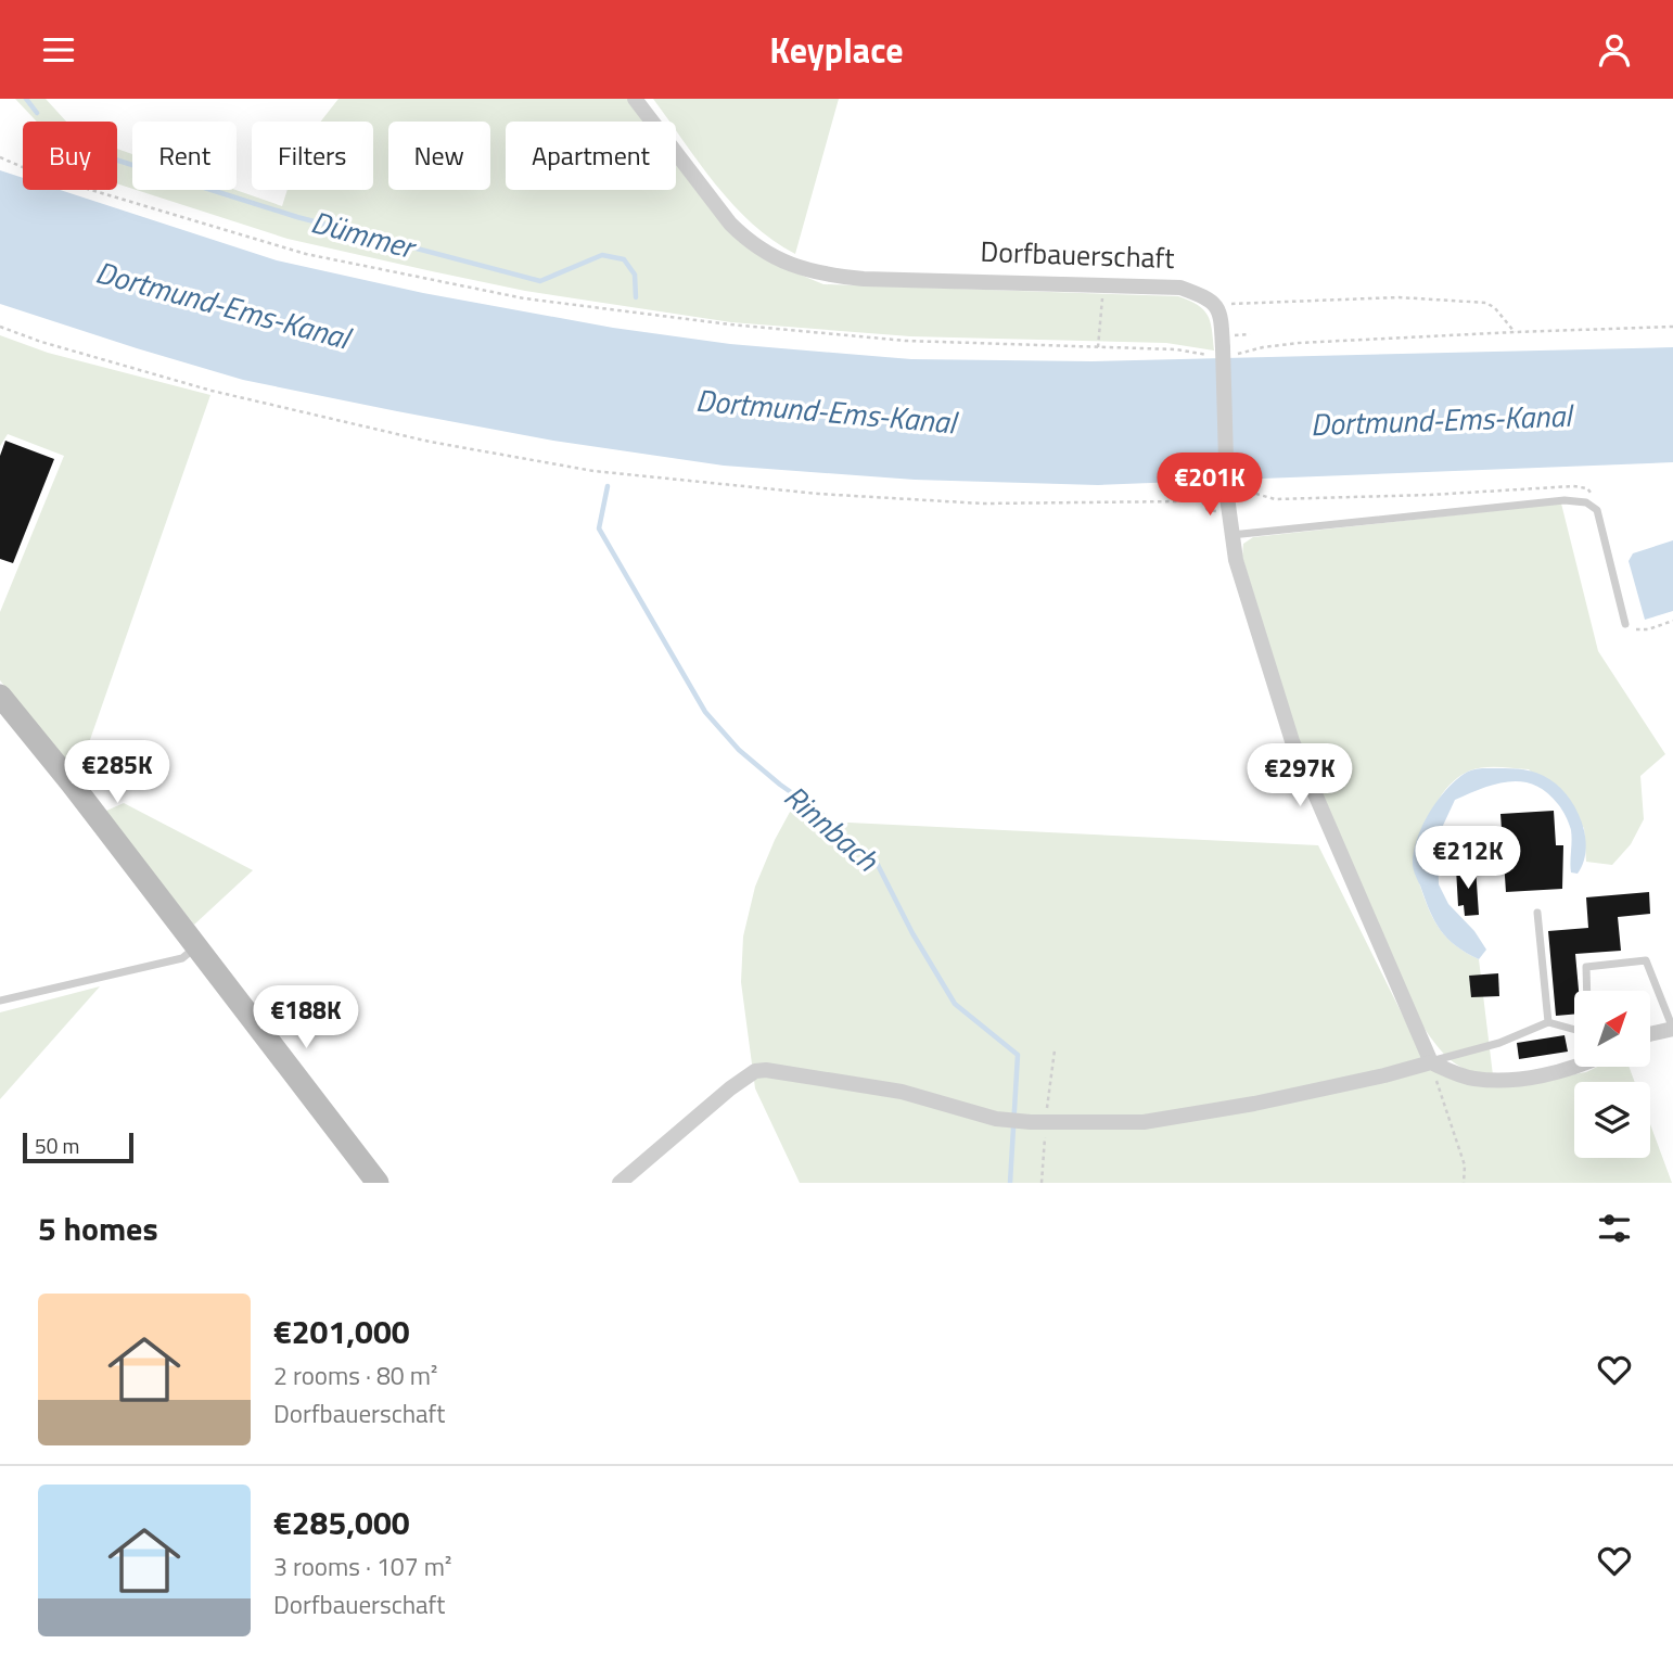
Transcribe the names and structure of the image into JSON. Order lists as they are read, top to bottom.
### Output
{
  "streets": {
    "street": ["Dorfbauerschaft"]
  },
  "water": ["Dümmer", "Dortmund-Ems-Kanal", "Rinnbach"],
  "scale_bar": "50 m",
  "north": "top right",
  "page": {
    "header": "Keyplace",
    "chip": [
      "Buy",
      "Rent",
      "Filters",
      "New",
      "Apartment"
    ],
    "price": [
      "€201K",
      "€285K",
      "€297K",
      "€212K",
      "€188K"
    ],
    "scale": "50 m",
    "heading": "5 homes",
    "list": [
      {
        "name": "€201,000",
        "note": "2 rooms · 80 m² · Dorfbauerschaft"
      },
      {
        "name": "€285,000",
        "note": "3 rooms · 107 m² · Dorfbauerschaft"
      }
    ]
  }
}
